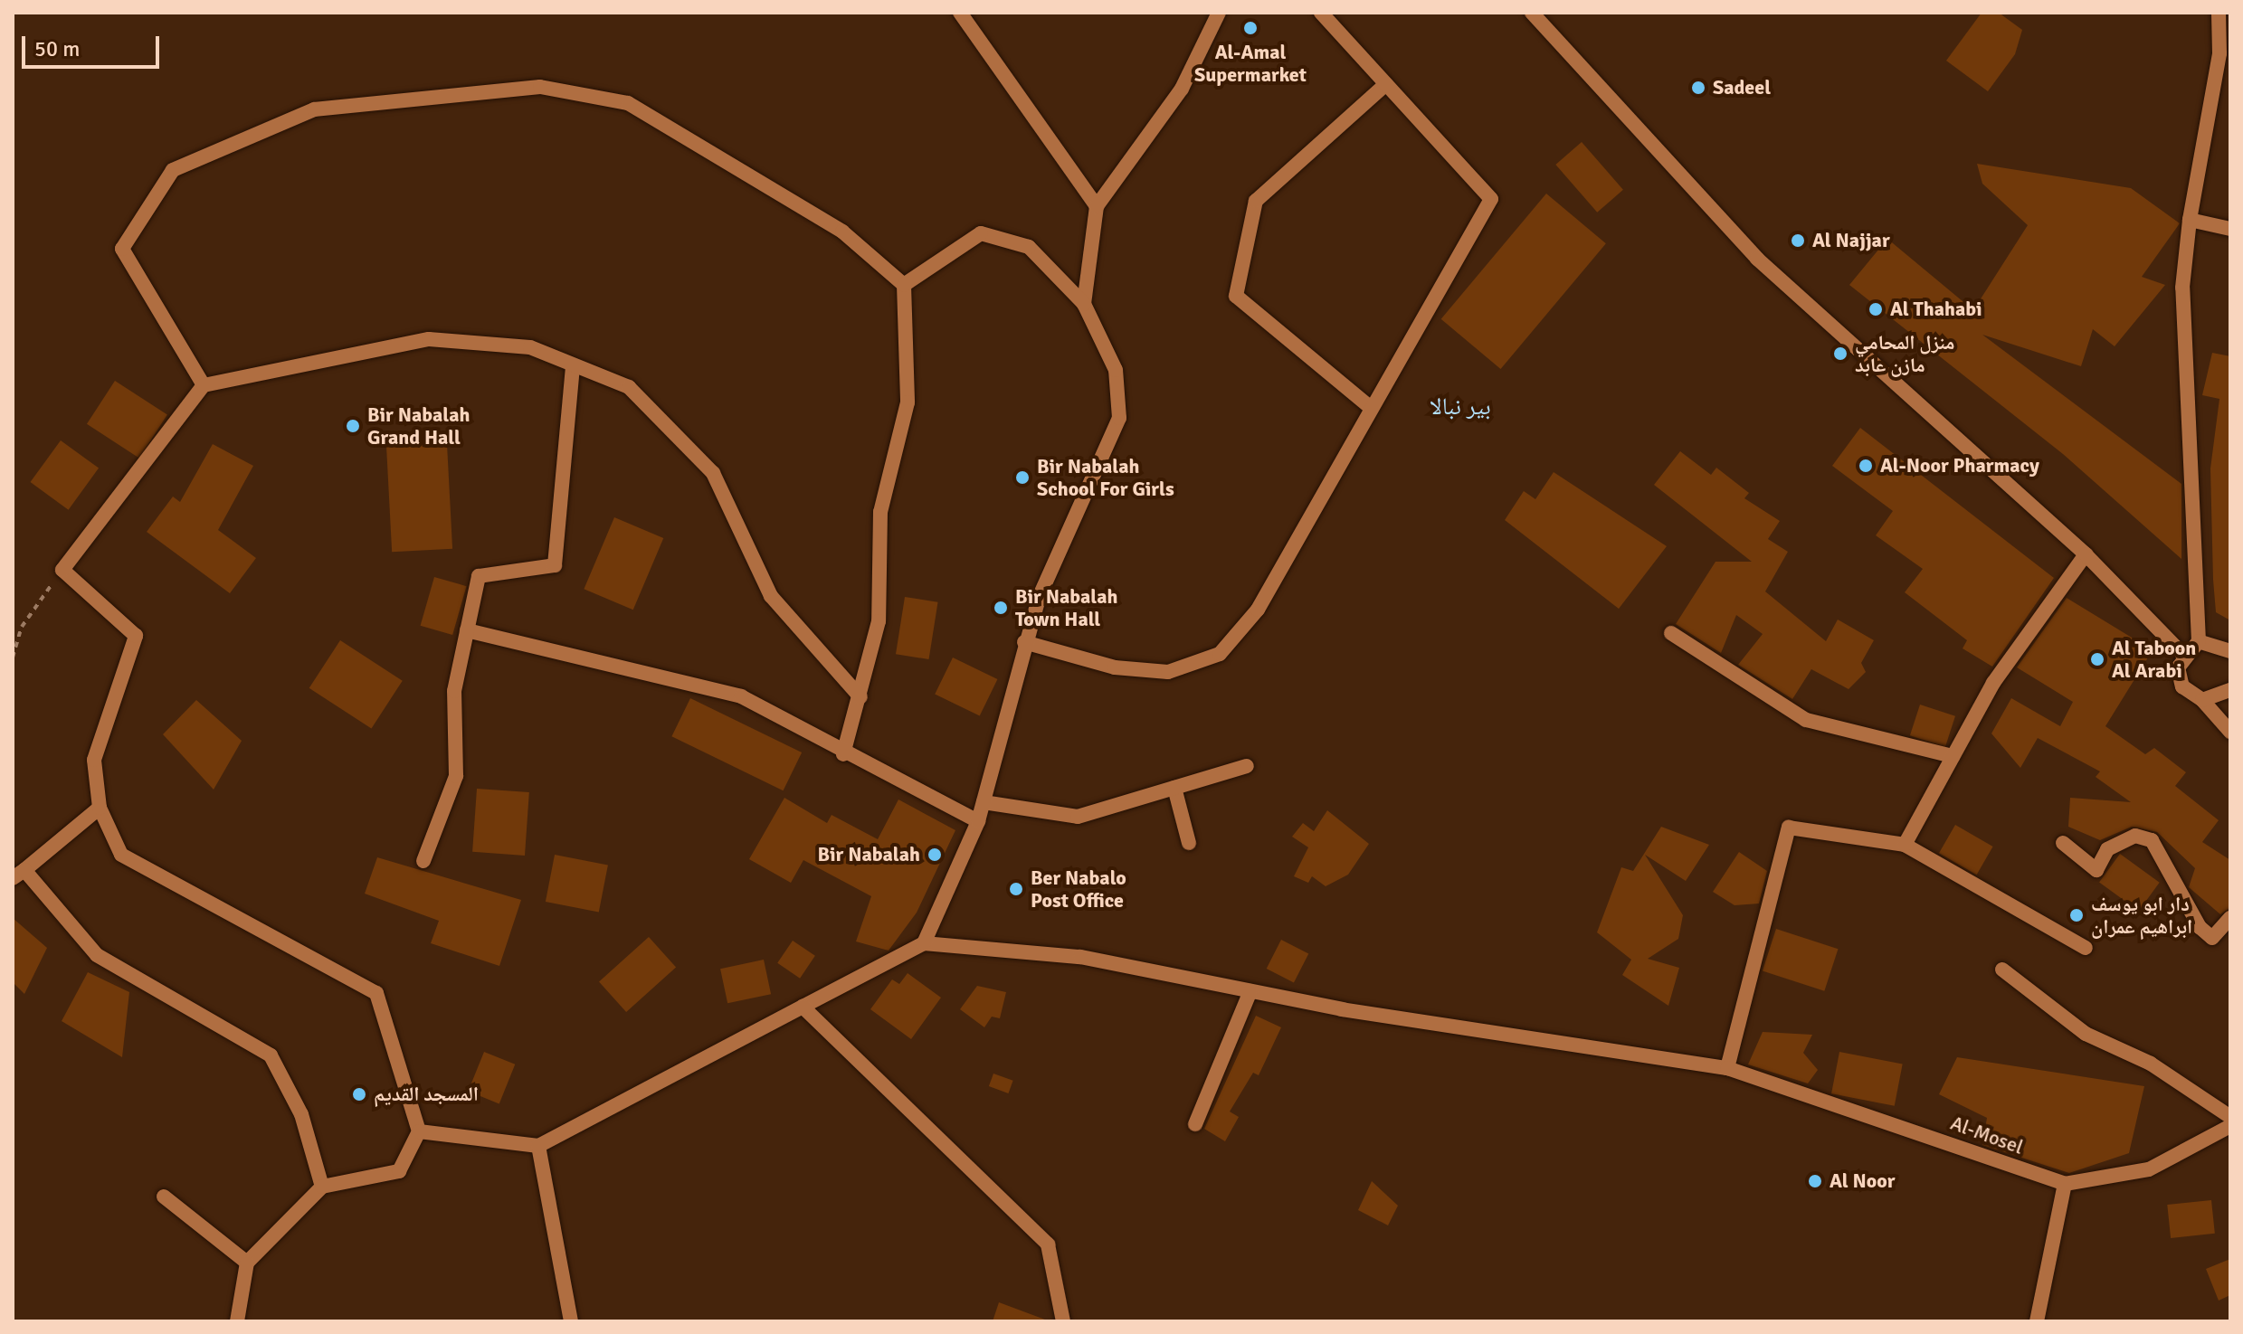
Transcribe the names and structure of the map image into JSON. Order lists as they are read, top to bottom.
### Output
{
  "streets": {
    "street": ["Al-Mosel"]
  },
  "districts": ["بير نبالا"],
  "places": [
    "Al-Amal Supermarket",
    "Sadeel",
    "Al Najjar",
    "Al Thahabi",
    "منزل المحامي مازن عابد",
    "Bir Nabalah Grand Hall",
    "Al-Noor Pharmacy",
    "Bir Nabalah School For Girls",
    "Bir Nabalah Town Hall",
    "Al Taboon Al Arabi",
    "Bir Nabalah",
    "Ber Nabalo Post Office",
    "دار ابو يوسف ابراهيم عمران",
    "المسجد القديم",
    "Al Noor"
  ],
  "scale_bar": "50 m"
}
